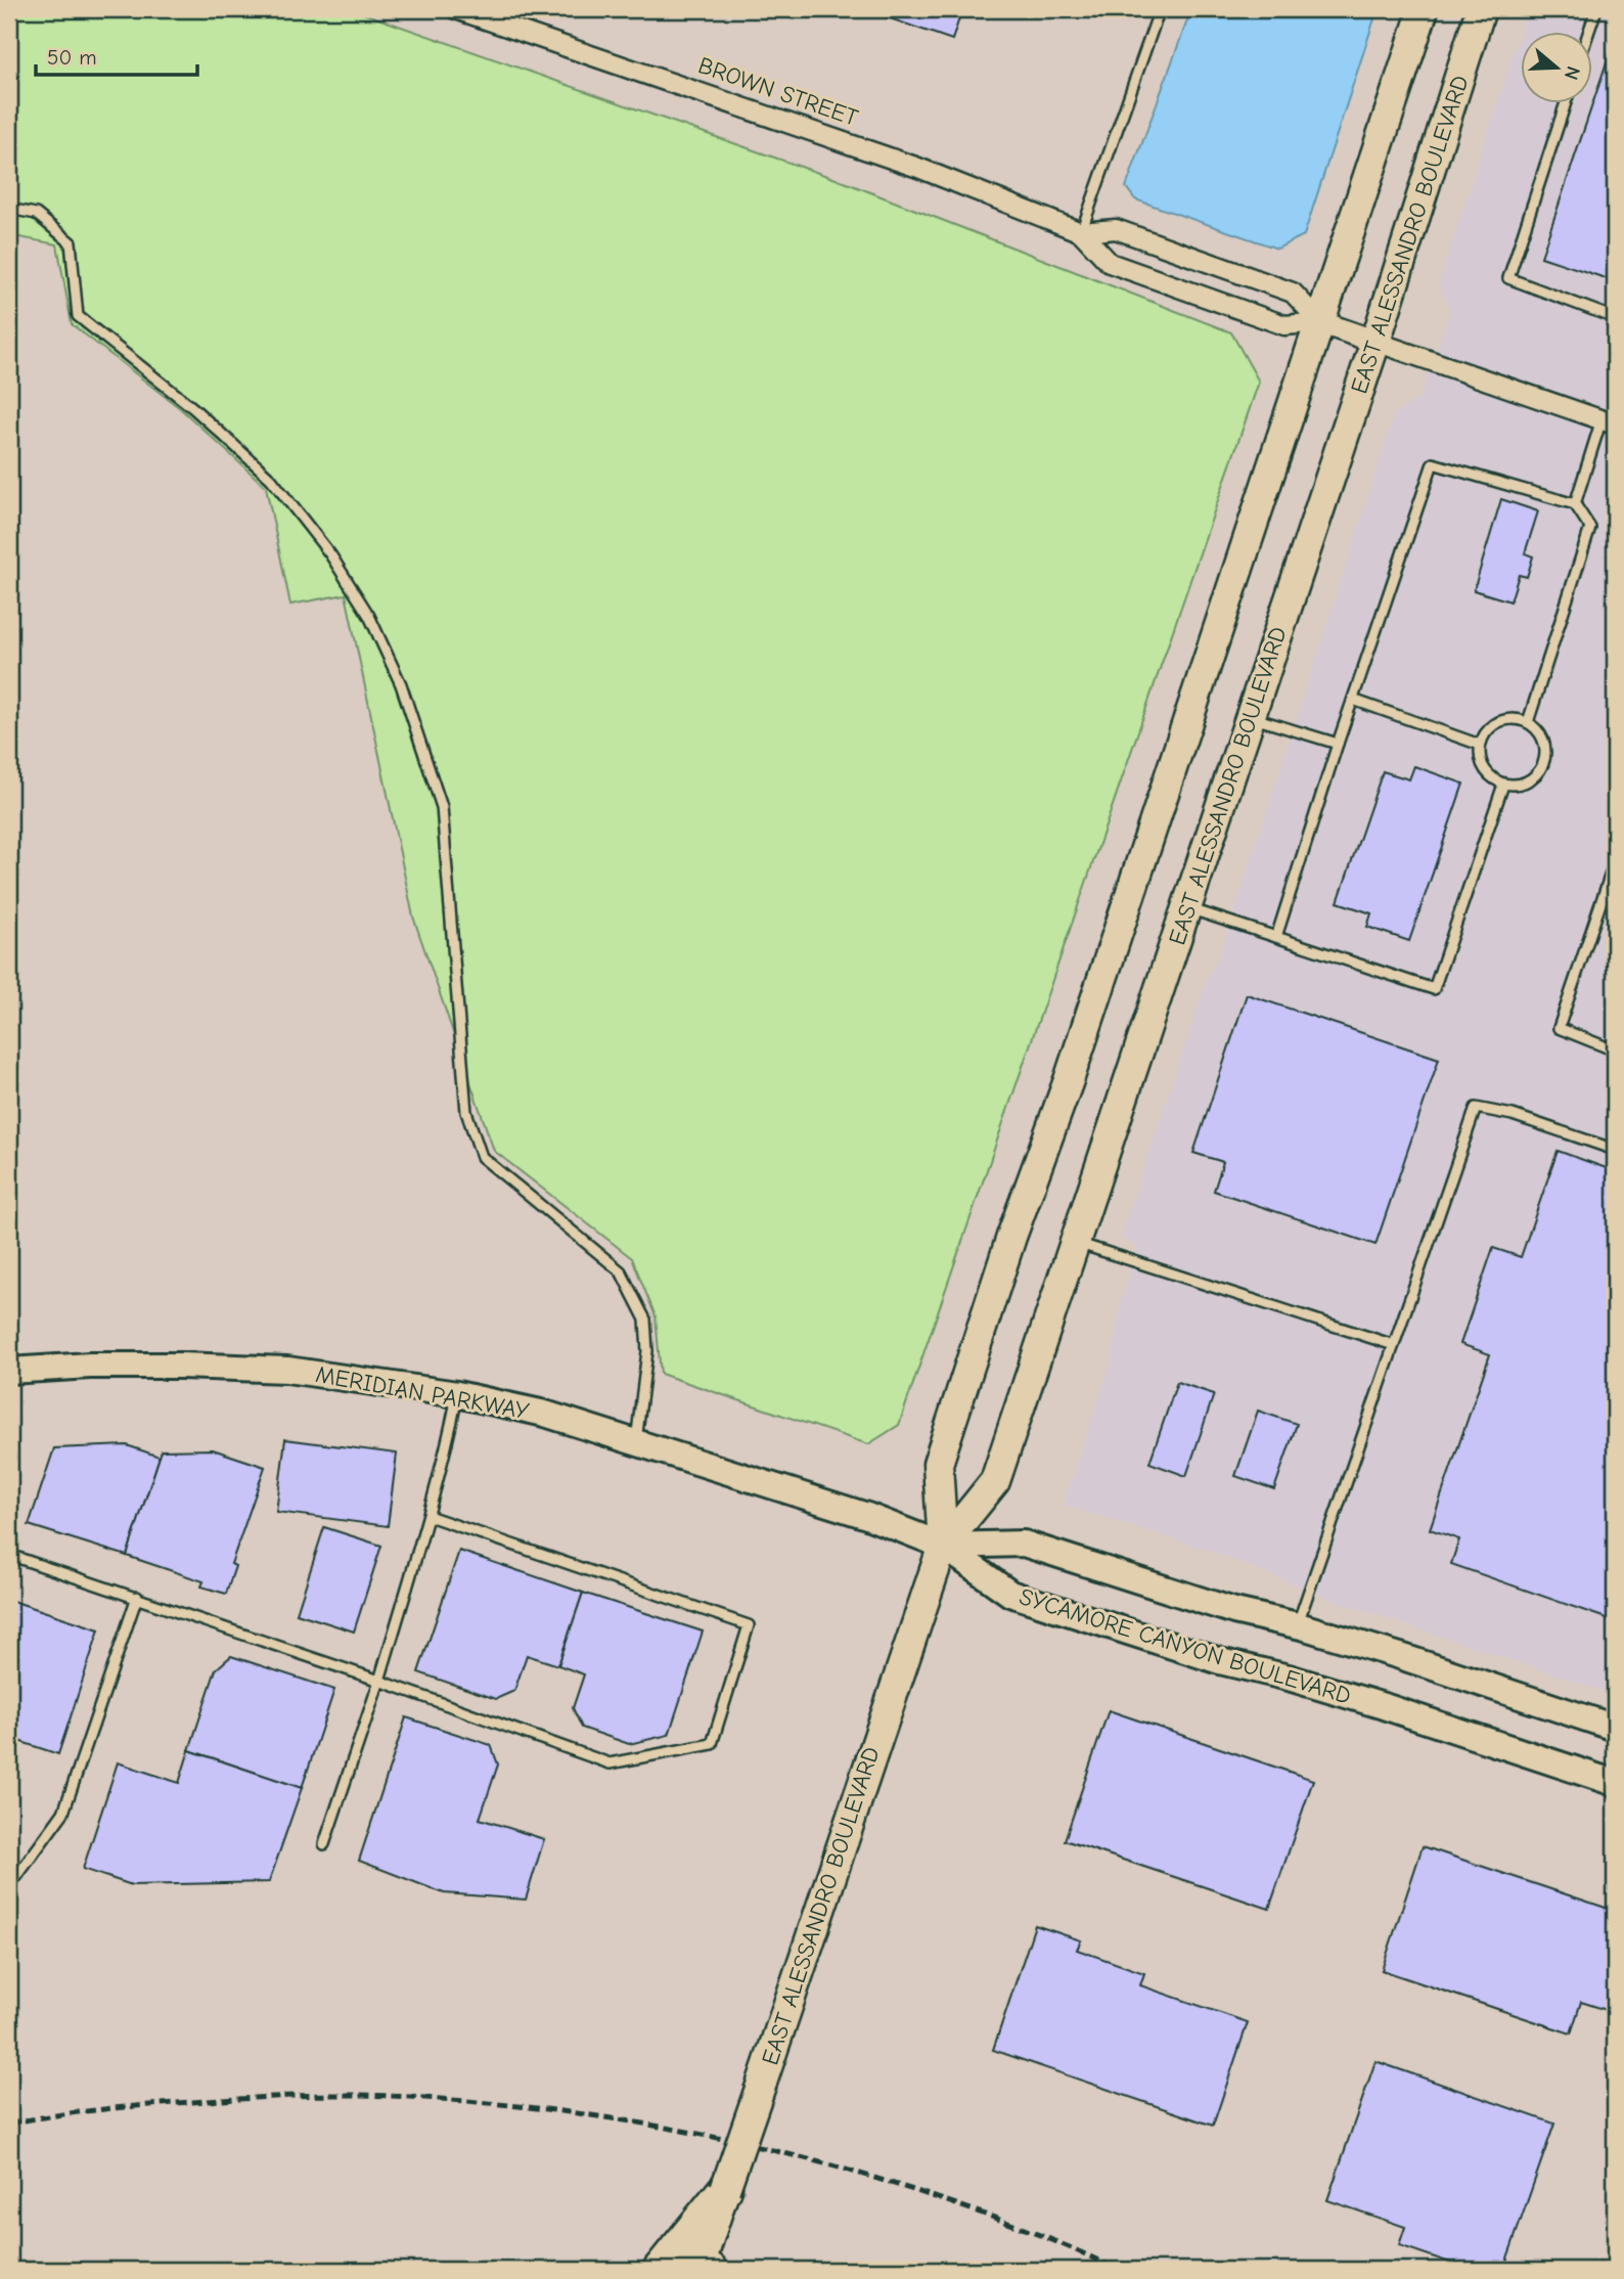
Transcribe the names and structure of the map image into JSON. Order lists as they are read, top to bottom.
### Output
{
  "streets": {
    "main road": ["EAST ALESSANDRO BOULEVARD", "MERIDIAN PARKWAY", "SYCAMORE CANYON BOULEVARD"],
    "street": ["BROWN STREET"]
  },
  "crossings": [
    ["BROWN STREET", "EAST ALESSANDRO BOULEVARD"],
    ["EAST ALESSANDRO BOULEVARD", "MERIDIAN PARKWAY"],
    ["EAST ALESSANDRO BOULEVARD", "SYCAMORE CANYON BOULEVARD"],
    ["MERIDIAN PARKWAY", "SYCAMORE CANYON BOULEVARD"]
  ],
  "scale_bar": "50 m",
  "north": "right"
}
